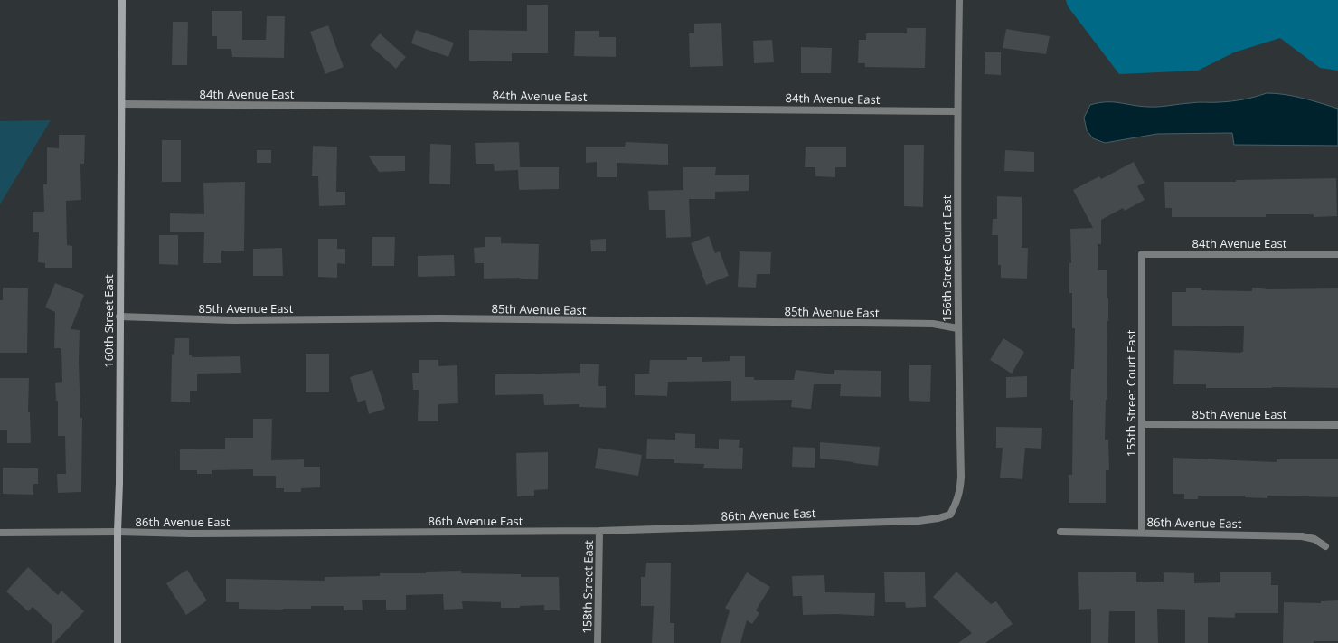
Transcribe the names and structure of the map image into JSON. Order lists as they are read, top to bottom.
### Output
{
  "streets": {
    "main road": ["160th Street East"],
    "street": [
      "84th Avenue East",
      "156th Street Court East",
      "85th Avenue East",
      "155th Street Court East",
      "86th Avenue East",
      "158th Street East"
    ]
  },
  "crossings": [
    ["84th Avenue East", "156th Street Court East"],
    ["84th Avenue East", "160th Street East"],
    ["84th Avenue East", "155th Street Court East"],
    ["156th Street Court East", "85th Avenue East"],
    ["156th Street Court East", "86th Avenue East"],
    ["85th Avenue East", "160th Street East"],
    ["85th Avenue East", "155th Street Court East"],
    ["160th Street East", "86th Avenue East"],
    ["155th Street Court East", "86th Avenue East"],
    ["86th Avenue East", "158th Street East"]
  ]
}
